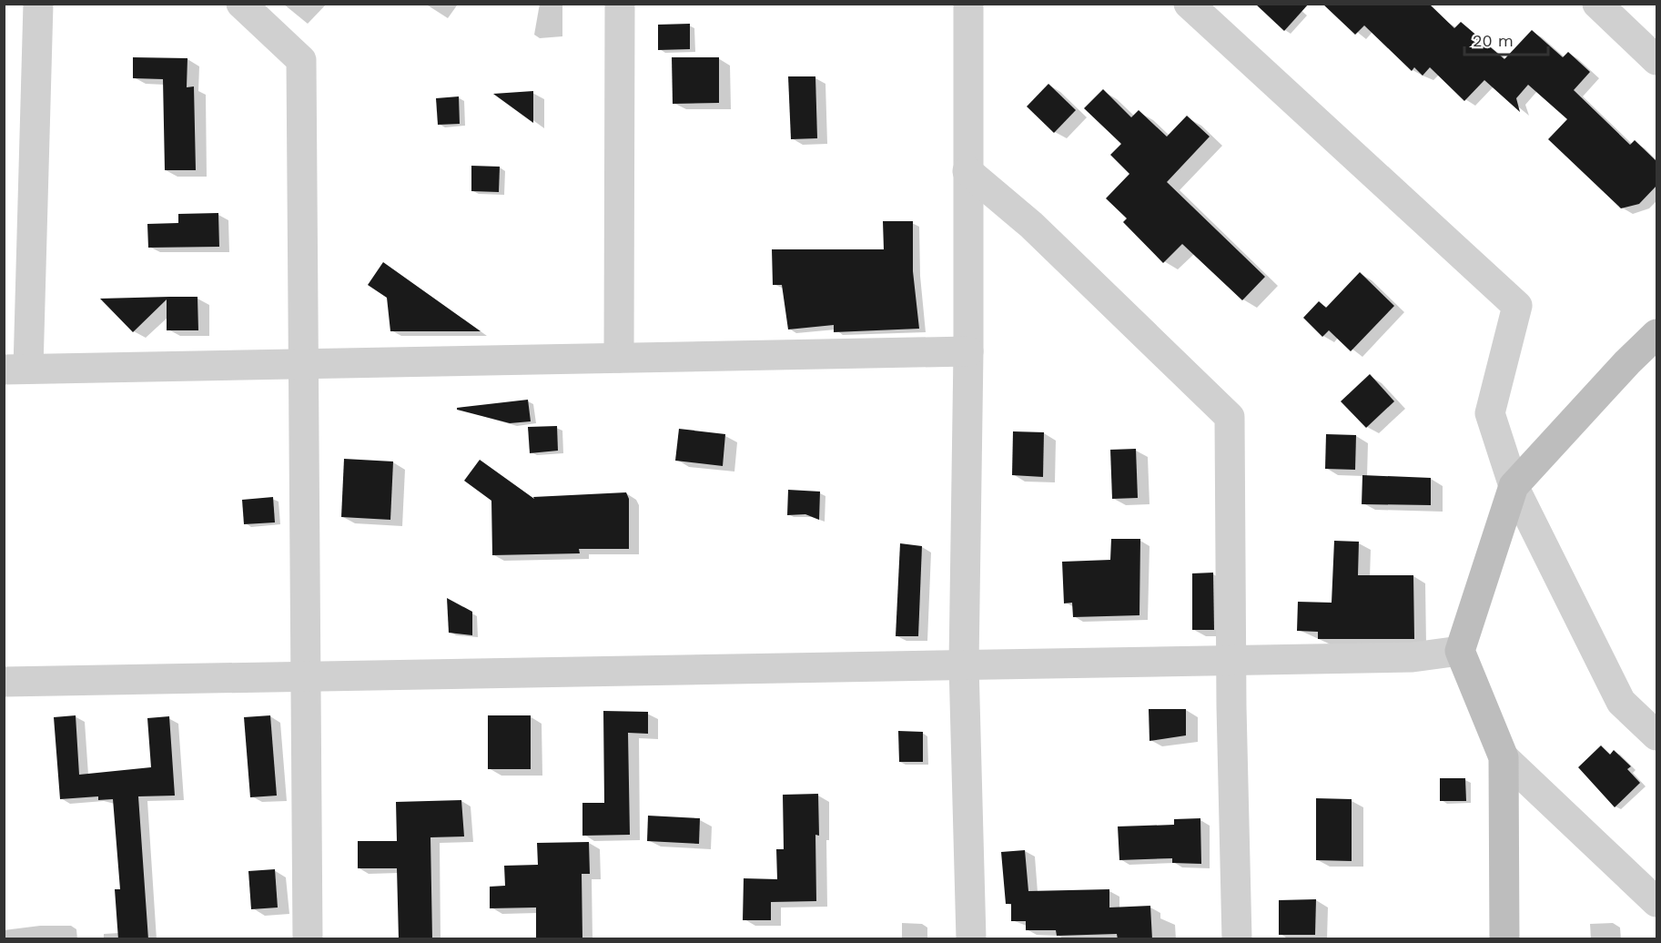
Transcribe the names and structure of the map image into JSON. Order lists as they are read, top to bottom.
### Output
{
  "scale_bar": "20 m"
}
